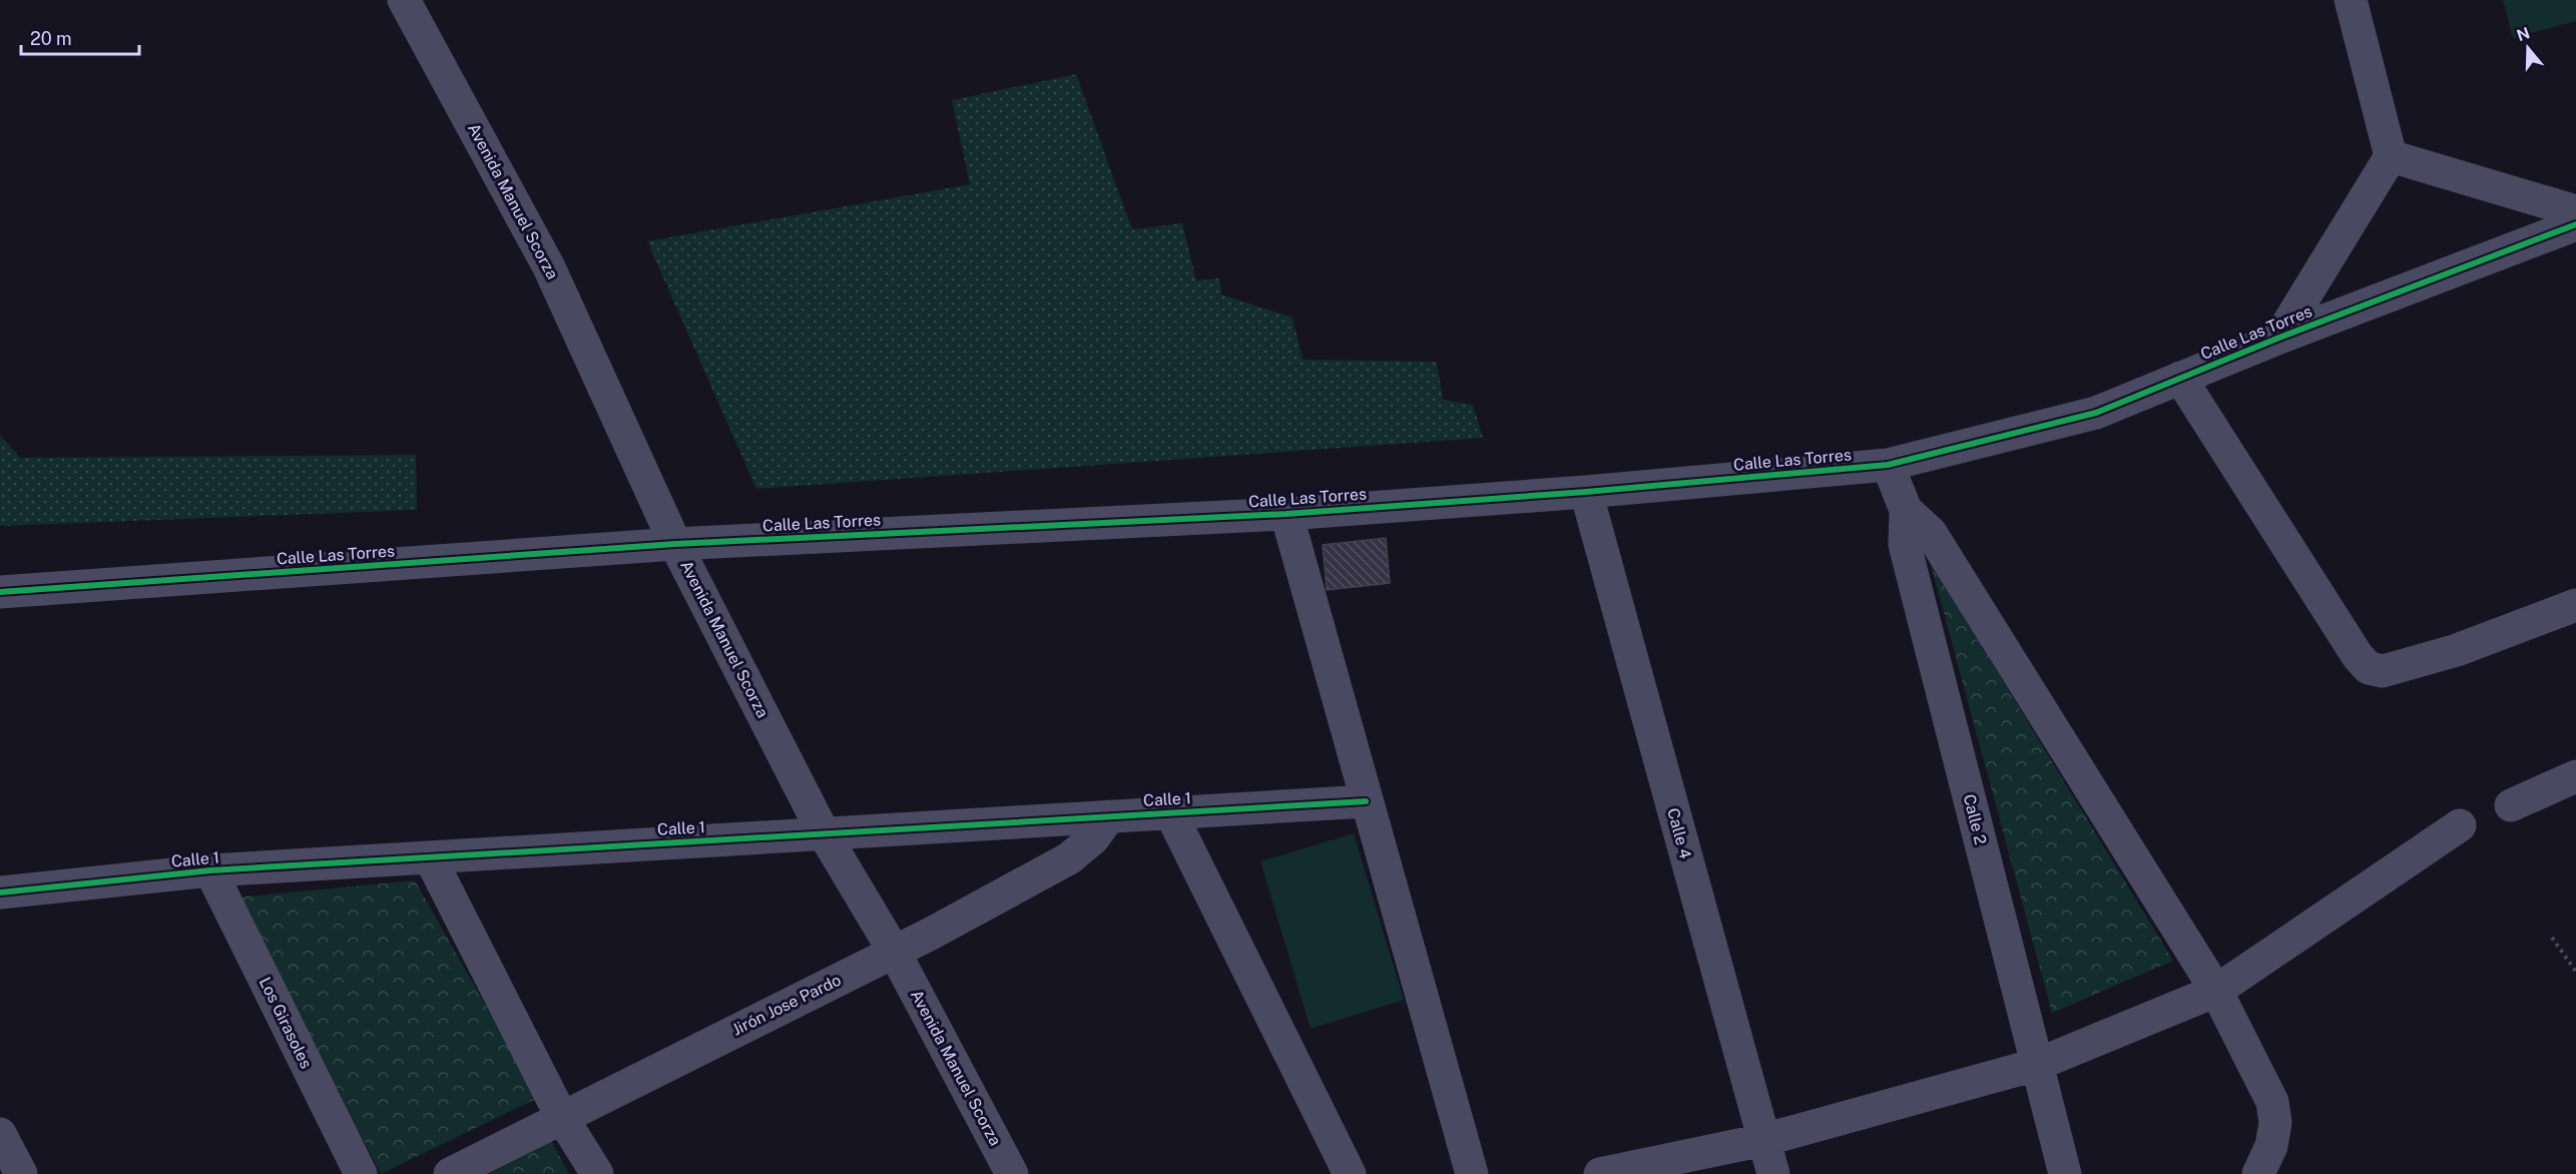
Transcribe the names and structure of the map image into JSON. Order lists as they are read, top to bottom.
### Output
{
  "streets": {
    "street": [
      "Avenida Manuel Scorza",
      "Calle Las Torres",
      "Calle 1",
      "Calle 2",
      "Calle 4",
      "Jirón Jose Pardo",
      "Los Girasoles"
    ]
  },
  "crossings": [
    ["Avenida Manuel Scorza", "Calle Las Torres"],
    ["Avenida Manuel Scorza", "Calle 1"],
    ["Avenida Manuel Scorza", "Jirón Jose Pardo"],
    ["Calle Las Torres", "Calle 2"],
    ["Calle Las Torres", "Calle 4"],
    ["Calle 1", "Jirón Jose Pardo"],
    ["Calle 1", "Los Girasoles"]
  ],
  "scale_bar": "20 m",
  "north": "top"
}
